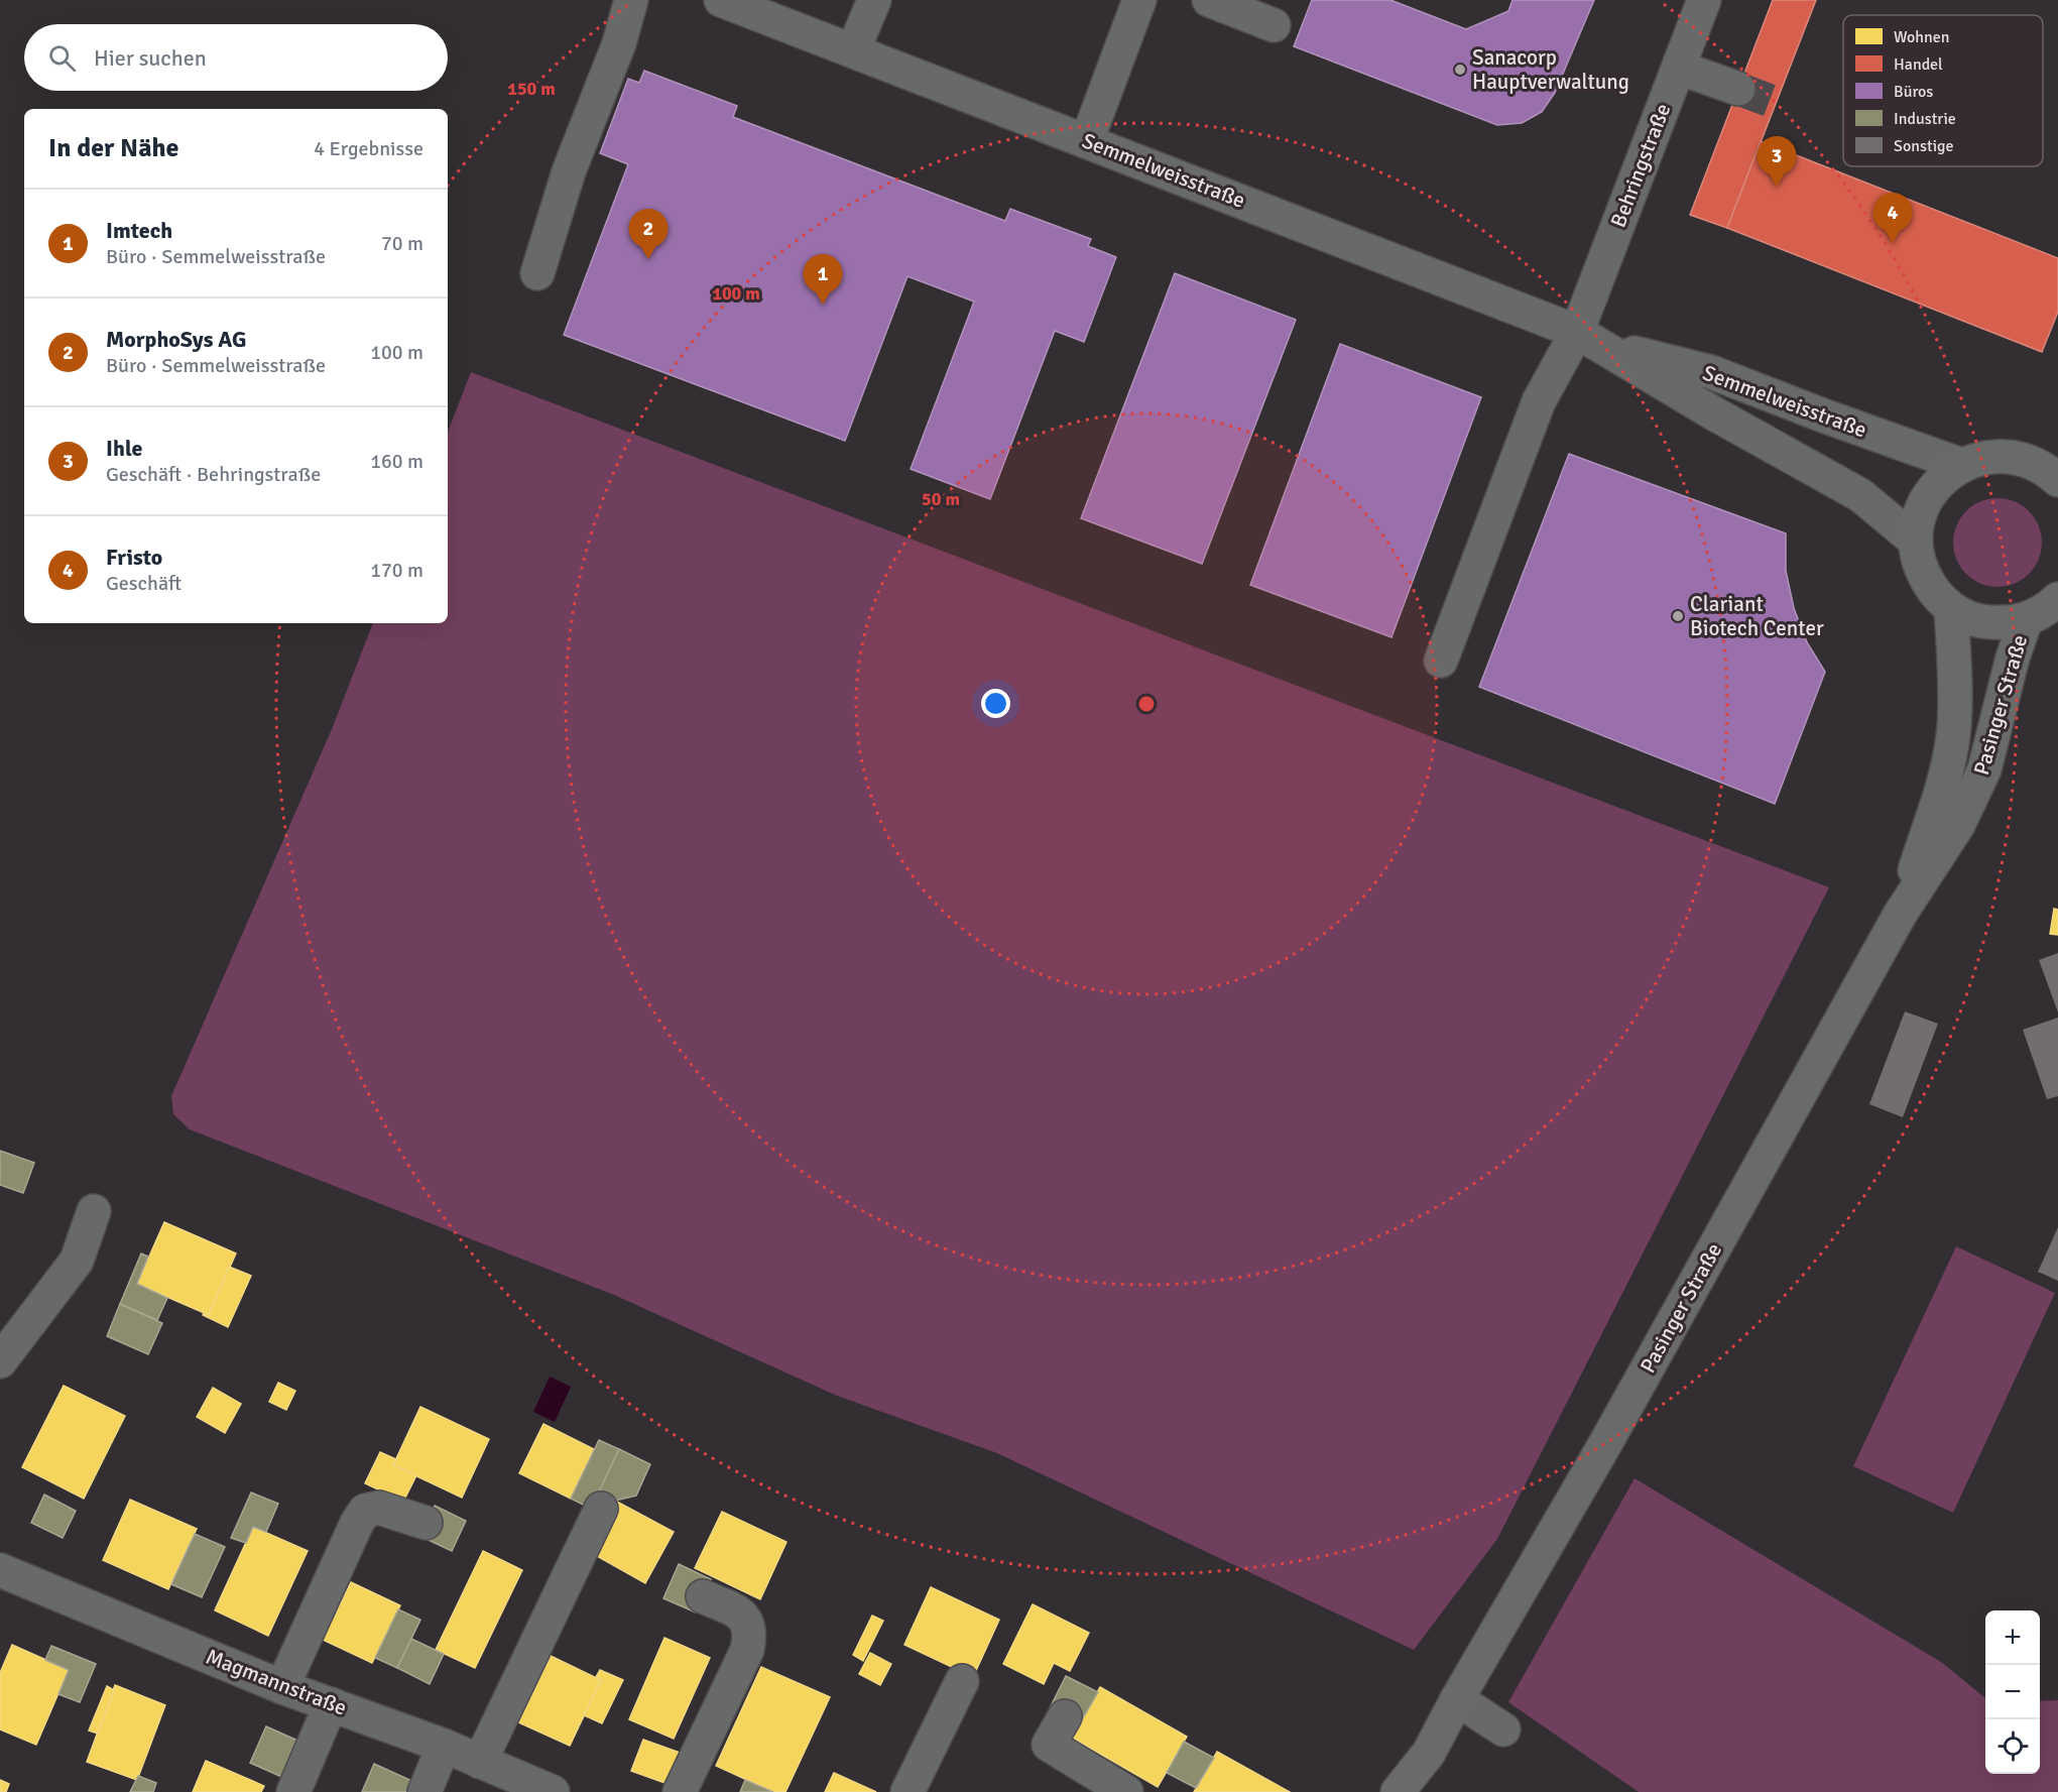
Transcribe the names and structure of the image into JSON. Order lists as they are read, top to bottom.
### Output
{
  "streets": {
    "main road": ["Pasinger Straße"],
    "street": ["Behringstraße", "Semmelweisstraße", "Magmannstraße"]
  },
  "crossings": [
    ["Behringstraße", "Semmelweisstraße"]
  ],
  "places": ["Sanacorp Hauptverwaltung", "Clariant Biotech Center"],
  "legend": [
    "Wohnen",
    "Handel",
    "Büros",
    "Industrie",
    "Sonstige"
  ],
  "page": {
    "search": "Hier suchen",
    "heading": ["In der Nähe", "4 Ergebnisse"],
    "pins": [
      "3",
      "4",
      "2",
      "1"
    ],
    "list": [
      {
        "mark": "1",
        "name": "Imtech",
        "note": "Büro · Semmelweisstraße",
        "value": "70 m"
      },
      {
        "mark": "2",
        "name": "MorphoSys AG",
        "note": "Büro · Semmelweisstraße",
        "value": "100 m"
      },
      {
        "mark": "3",
        "name": "Ihle",
        "note": "Geschäft · Behringstraße",
        "value": "160 m"
      },
      {
        "mark": "4",
        "name": "Fristo",
        "note": "Geschäft",
        "value": "170 m"
      }
    ],
    "map_buttons": ["+", "−"]
  },
  "rings": ["150 m", "100 m", "50 m"]
}
